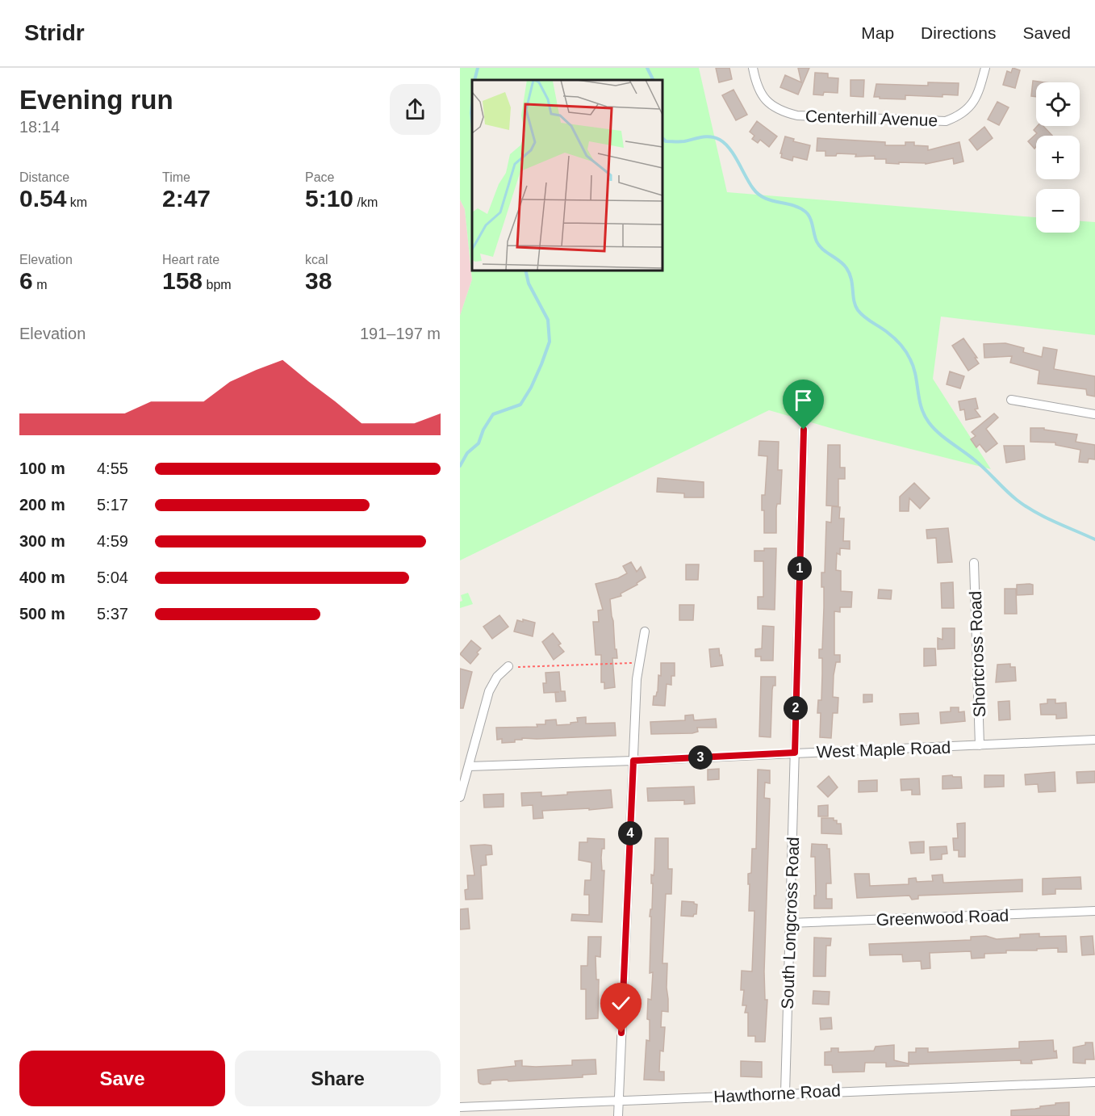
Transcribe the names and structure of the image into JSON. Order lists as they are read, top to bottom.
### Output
{
  "streets": {
    "street": [
      "Centerhill Avenue",
      "Shortcross Road",
      "West Maple Road",
      "Greenwood Road",
      "South Longcross Road",
      "Hawthorne Road"
    ]
  },
  "crossings": [
    ["Shortcross Road", "West Maple Road"],
    ["West Maple Road", "South Longcross Road"],
    ["Greenwood Road", "South Longcross Road"],
    ["South Longcross Road", "Hawthorne Road"]
  ],
  "page": {
    "header": "Stridr",
    "nav": ["Map", "Directions", "Saved"],
    "heading": ["Evening run", "18:14"],
    "map_buttons": ["+", "−"],
    "stats": [
      ["Distance", "0.54 km"],
      ["Time", "2:47"],
      ["Pace", "5:10 /km"],
      ["Elevation", "6 m"],
      ["Heart rate", "158 bpm"],
      ["kcal", "38"]
    ],
    "chart": ["Elevation", "191–197 m"],
    "list": [
      {
        "name": "100 m",
        "note": "4:55"
      },
      {
        "name": "200 m",
        "note": "5:17"
      },
      {
        "name": "300 m",
        "note": "4:59"
      },
      {
        "name": "400 m",
        "note": "5:04"
      },
      {
        "name": "500 m",
        "note": "5:37"
      }
    ],
    "pins": [
      "1",
      "2",
      "3",
      "4"
    ],
    "buttons": ["Save", "Share"]
  }
}
